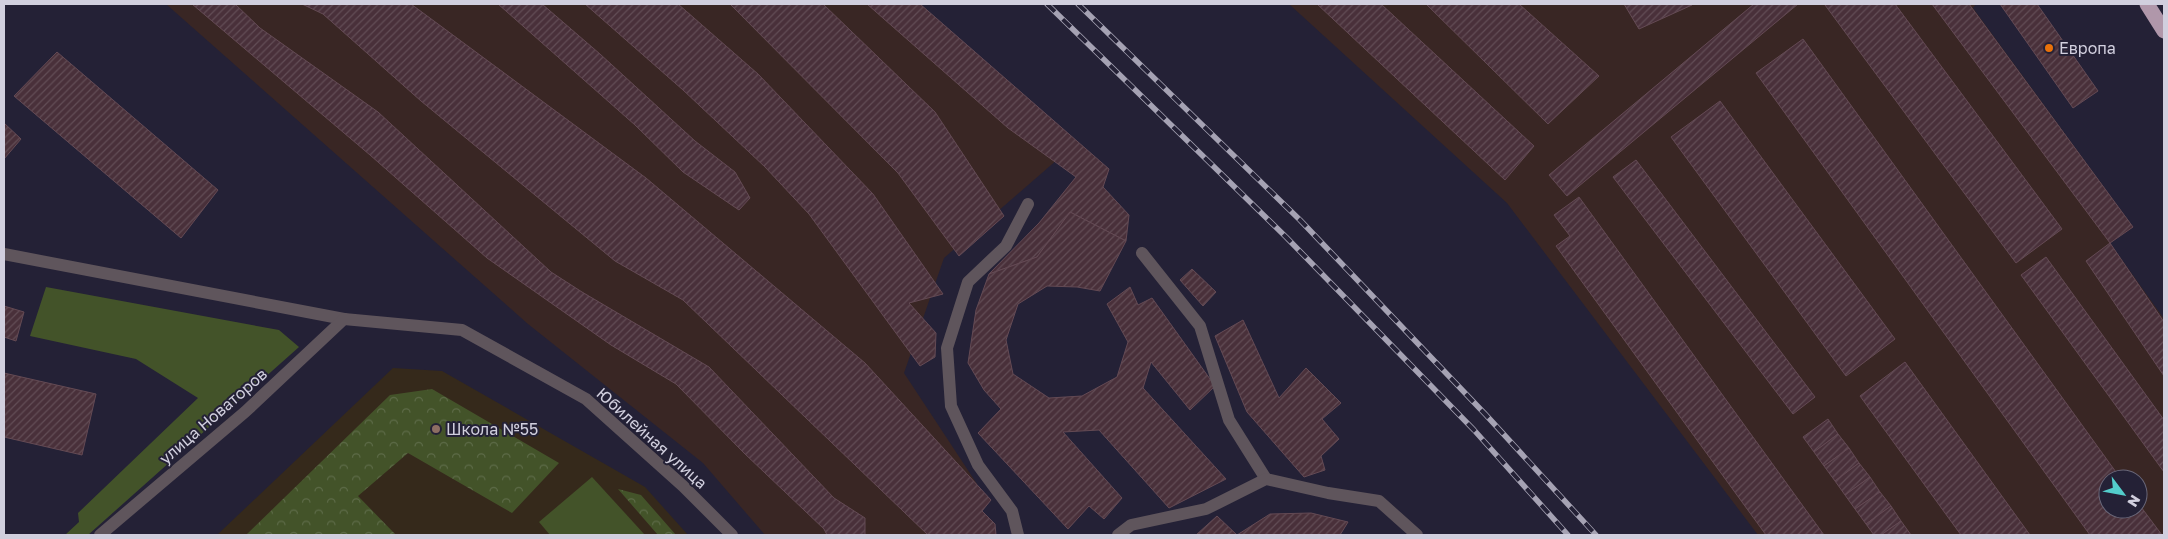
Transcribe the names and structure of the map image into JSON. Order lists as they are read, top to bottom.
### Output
{
  "streets": {
    "street": ["улица Новаторов", "Юбилейная улица"]
  },
  "crossings": [
    ["улица Новаторов", "Юбилейная улица"]
  ],
  "places": ["Европа", "Школа №55"],
  "north": "bottom right"
}
